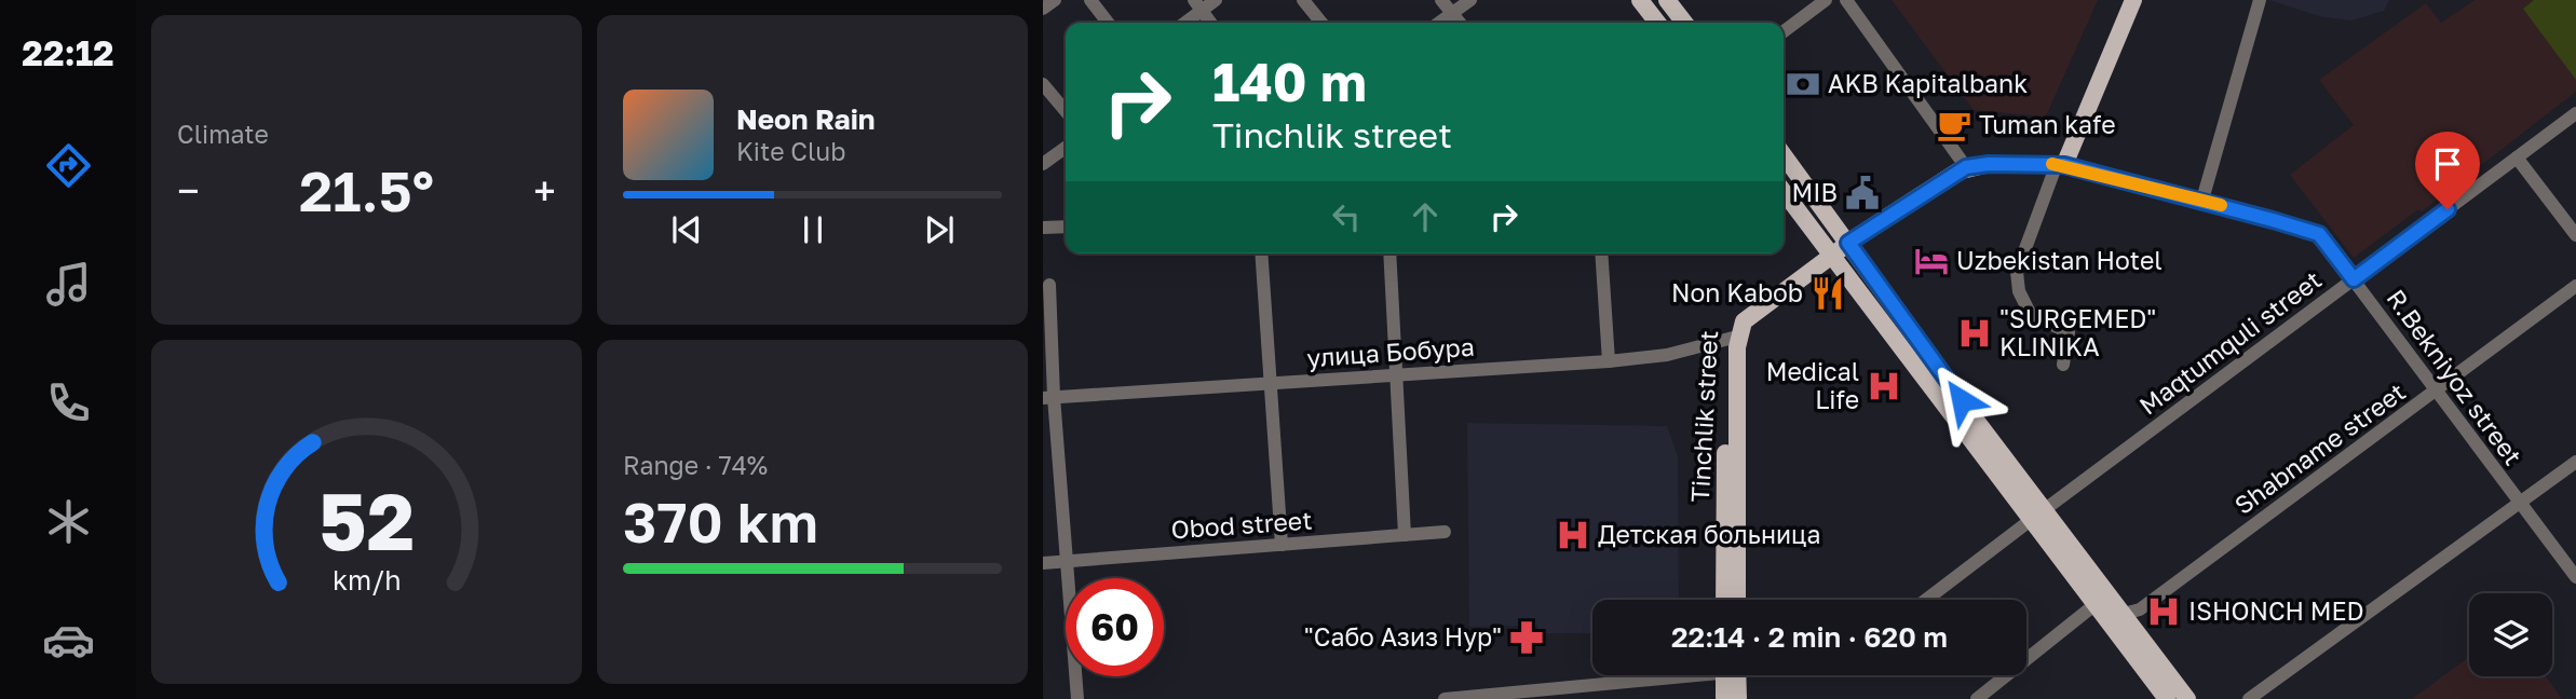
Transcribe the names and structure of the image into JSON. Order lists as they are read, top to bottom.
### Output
{
  "streets": {
    "main road": ["Tinchlik street"],
    "street": [
      "Maqtumquli street",
      "улица Бобура",
      "R.Bekniyoz street",
      "Shabname street",
      "Obod street"
    ]
  },
  "crossings": [
    ["Maqtumquli street", "R.Bekniyoz street"],
    ["улица Бобура", "Tinchlik street"],
    ["R.Bekniyoz street", "Tinchlik street"],
    ["R.Bekniyoz street", "Shabname street"]
  ],
  "places": {
    "bank": ["AKB Kapitalbank"],
    "cafe": ["Tuman kafe"],
    "public building": ["MIB"],
    "hotel": ["Uzbekistan Hotel"],
    "restaurant": ["Non Kabob"],
    "hospital": [
      "\"SURGEMED\" KLINIKA",
      "Medical Life",
      "Детская больница",
      "ISHONCH MED"
    ],
    "pharmacy": ["\"Сабо Азиз Нур\""]
  },
  "page": {
    "tabs": "22:12",
    "tile": [
      "Climate",
      ["Range · 74%", "370 km"]
    ],
    "turn": ["140 m", "Tinchlik street"],
    "song": ["Neon Rain", "Kite Club"],
    "heat": ["−", "21.5°", "+"],
    "limit": "60",
    "trip": "22:14 · 2 min · 620 m",
    "gauge": ["52", "km/h"]
  }
}
